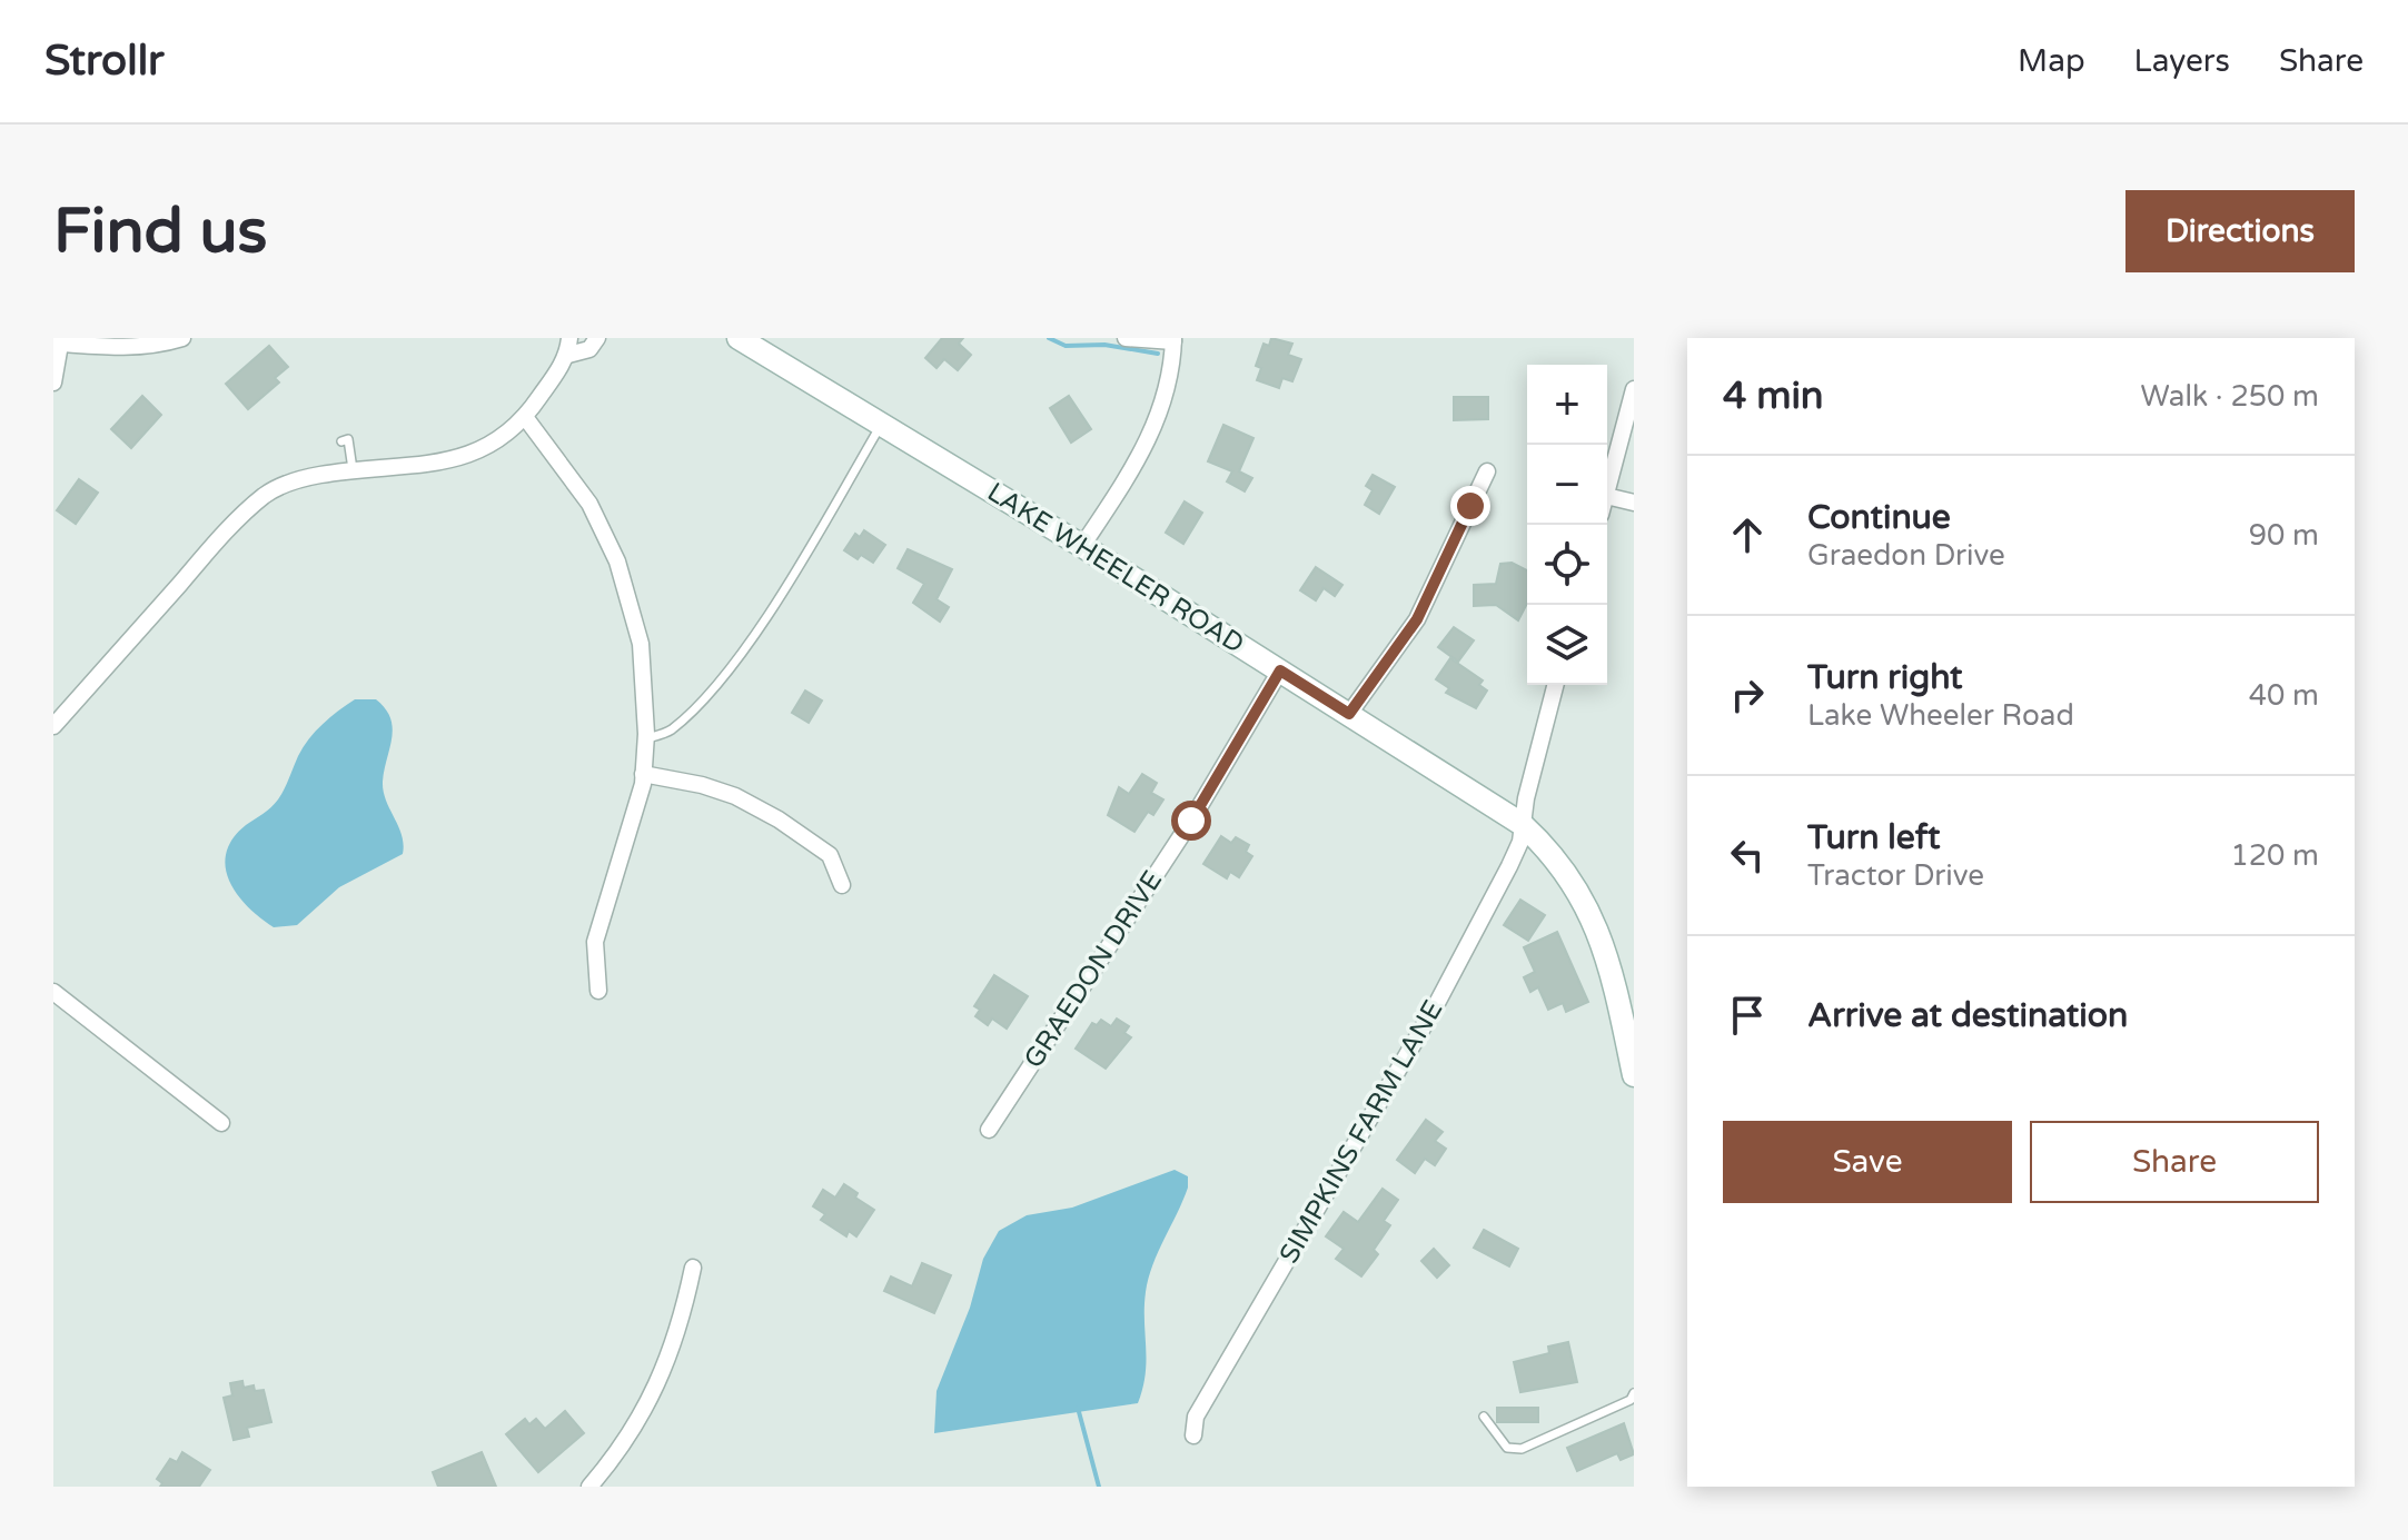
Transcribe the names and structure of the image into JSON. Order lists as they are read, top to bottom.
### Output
{
  "streets": {
    "street": ["LAKE WHEELER ROAD", "GRAEDON DRIVE", "SIMPKINS FARM LANE"]
  },
  "crossings": [
    ["LAKE WHEELER ROAD", "GRAEDON DRIVE"],
    ["LAKE WHEELER ROAD", "SIMPKINS FARM LANE"]
  ],
  "page": {
    "header": "Strollr",
    "nav": ["Map", "Layers", "Share"],
    "buttons": [
      "Directions",
      ["Save", "Share"]
    ],
    "title": "Find us",
    "heading": ["4 min", "Walk · 250 m"],
    "map_buttons": ["+", "−"],
    "list": [
      ["Continue", "Graedon Drive", "90 m"],
      ["Turn right", "Lake Wheeler Road", "40 m"],
      ["Turn left", "Tractor Drive", "120 m"],
      "Arrive at destination"
    ]
  }
}
